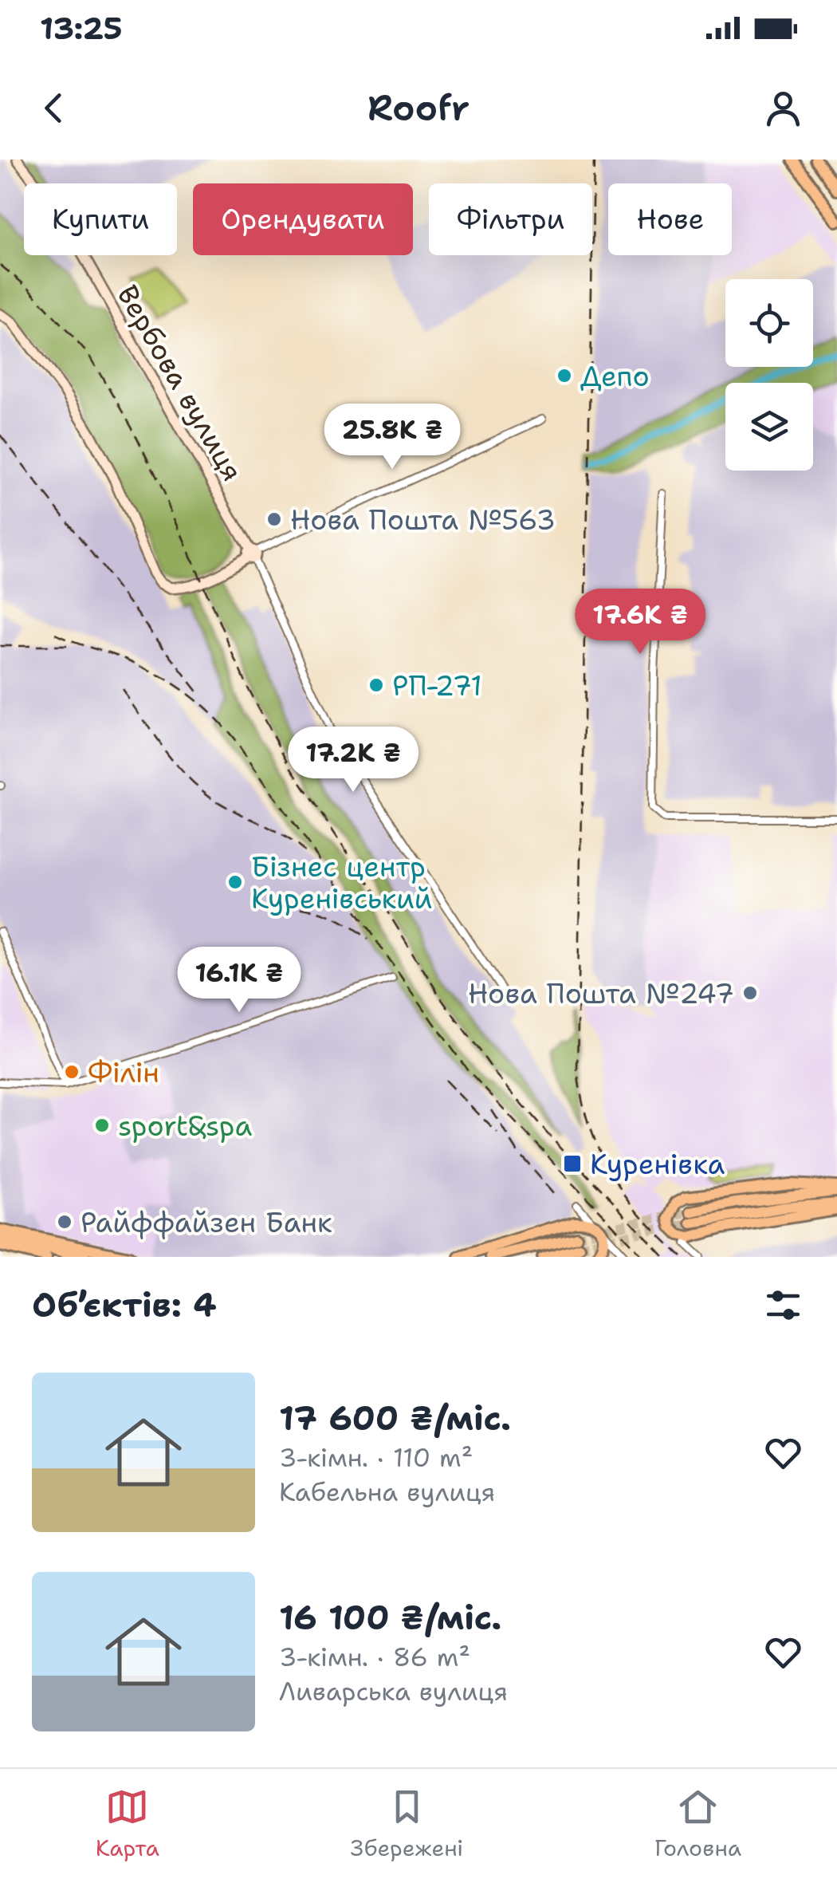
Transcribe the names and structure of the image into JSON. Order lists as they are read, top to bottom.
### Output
{
  "streets": {
    "main road": ["Вербова вулиця"]
  },
  "places": {
    "other": [
      "Депо",
      "Нова Пошта №563",
      "РП-271",
      "Бізнес центр Куренівський",
      "Нова Пошта №247",
      "Філін",
      "sport&spa",
      "Райффайзен Банк"
    ],
    "transit": ["Куренівка"]
  },
  "page": {
    "status": "13:25",
    "header": "Roofr",
    "chip": [
      "Купити",
      "Орендувати",
      "Фільтри",
      "Нове"
    ],
    "price": [
      "25.8K ₴",
      "17.6K ₴",
      "17.2K ₴",
      "16.1K ₴"
    ],
    "heading": "Об’єктів: 4",
    "list": [
      {
        "name": "17 600 ₴/міс.",
        "note": "3-кімн. · 110 m² · Кабельна вулиця"
      },
      {
        "name": "16 100 ₴/міс.",
        "note": "3-кімн. · 86 m² · Ливарська вулиця"
      }
    ],
    "tabs": ["Карта", "Збережені", "Головна"]
  }
}
